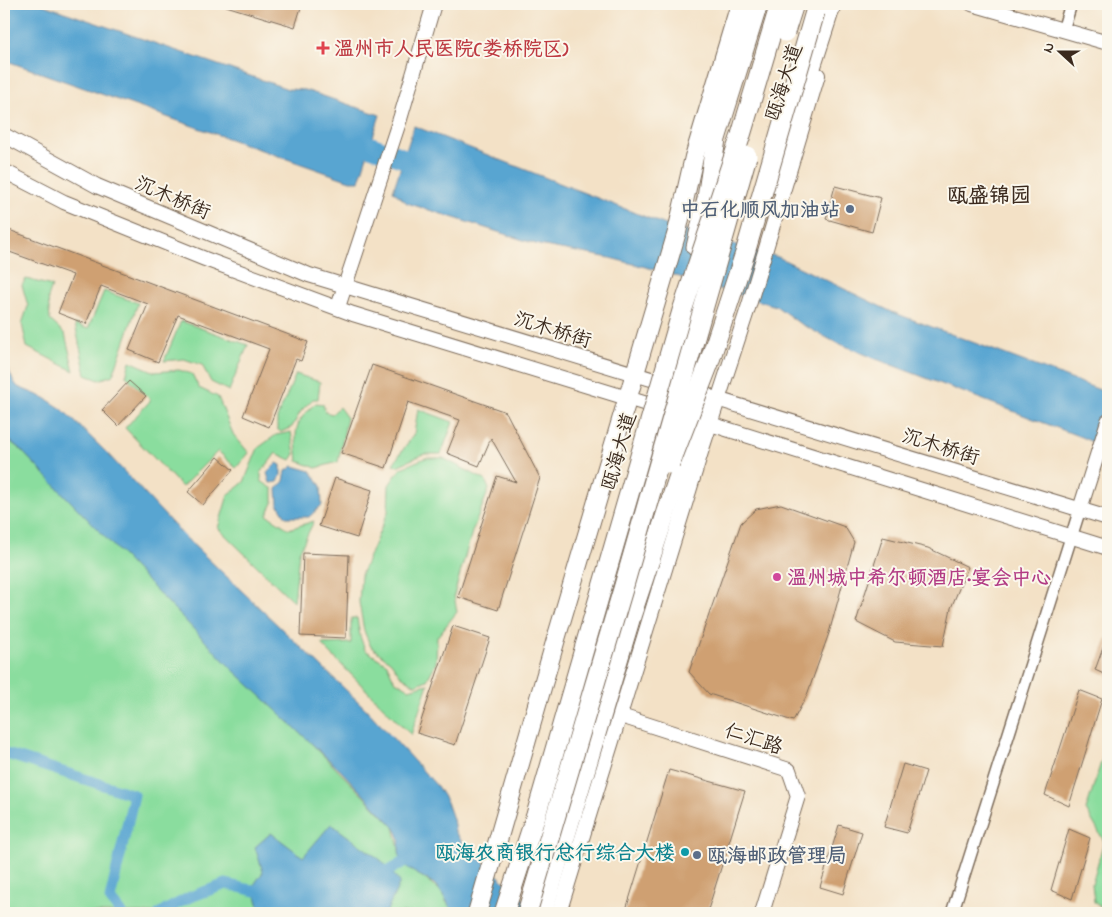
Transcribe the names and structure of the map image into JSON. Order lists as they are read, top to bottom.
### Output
{
  "streets": {
    "highway": ["瓯海大道"],
    "street": ["沉木桥街", "仁汇路"]
  },
  "crossings": [
    ["瓯海大道", "沉木桥街"]
  ],
  "districts": ["瓯盛锦园"],
  "places": {
    "health": ["温州市人民医院(娄桥院区)"],
    "other": [
      "中石化顺风加油站",
      "温州城中希尔顿酒店·宴会中心",
      "瓯海农商银行总行综合大楼",
      "瓯海邮政管理局"
    ]
  },
  "north": "left"
}
